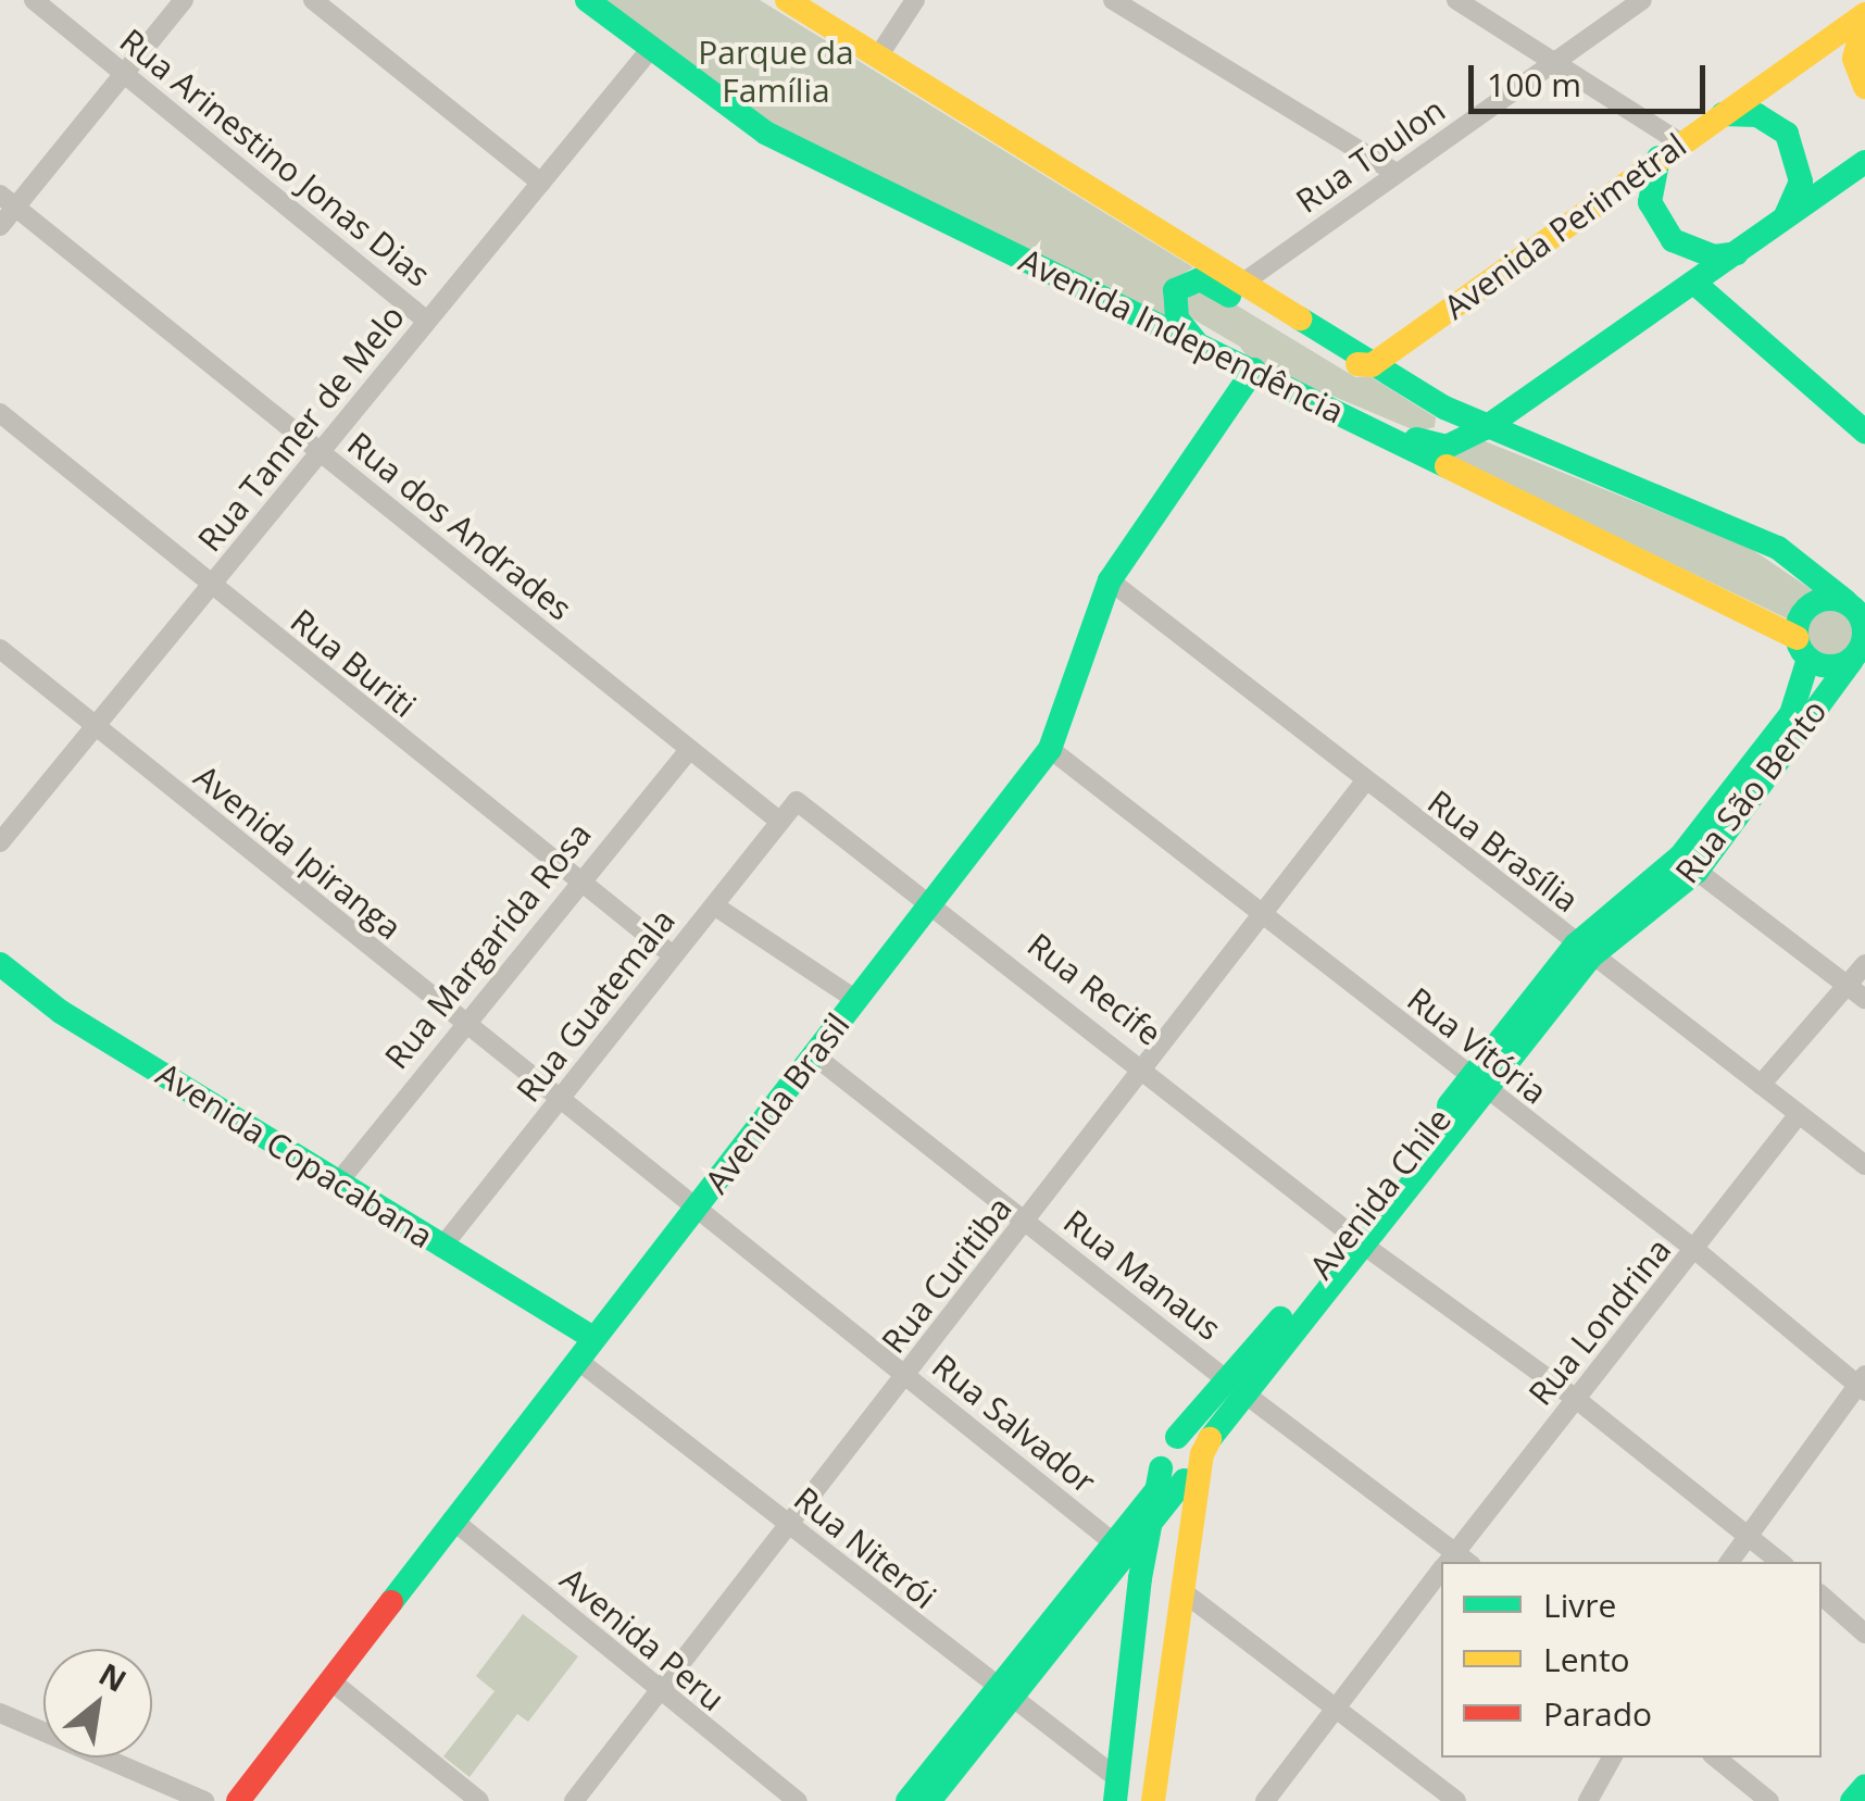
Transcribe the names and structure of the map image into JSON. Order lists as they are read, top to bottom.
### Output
{
  "streets": {
    "main road": [
      "Avenida Perimetral",
      "Avenida Independência",
      "Rua São Bento",
      "Avenida Brasil",
      "Avenida Copacabana",
      "Avenida Chile"
    ],
    "street": [
      "Rua Toulon",
      "Rua Arinestino Jonas Dias",
      "Rua Tanner de Melo",
      "Rua dos Andrades",
      "Rua Buriti",
      "Rua Brasília",
      "Avenida Ipiranga",
      "Rua Margarida Rosa",
      "Rua Recife",
      "Rua Guatemala",
      "Rua Vitória",
      "Rua Curitiba",
      "Rua Manaus",
      "Rua Londrina",
      "Rua Salvador",
      "Rua Niterói",
      "Avenida Peru"
    ]
  },
  "crossings": [
    ["Rua Toulon", "Avenida Independência"],
    ["Rua Arinestino Jonas Dias", "Rua Tanner de Melo"],
    ["Avenida Perimetral", "Avenida Independência"],
    ["Avenida Independência", "Rua Tanner de Melo"],
    ["Avenida Independência", "Rua São Bento"],
    ["Avenida Independência", "Avenida Brasil"],
    ["Rua Tanner de Melo", "Rua dos Andrades"],
    ["Rua Tanner de Melo", "Rua Buriti"],
    ["Rua Tanner de Melo", "Avenida Ipiranga"],
    ["Rua dos Andrades", "Rua Margarida Rosa"],
    ["Rua dos Andrades", "Rua Guatemala"],
    ["Rua Buriti", "Rua Margarida Rosa"],
    ["Rua Buriti", "Rua Guatemala"],
    ["Rua São Bento", "Rua Brasília"],
    ["Rua São Bento", "Avenida Chile"],
    ["Rua Brasília", "Avenida Brasil"],
    ["Rua Brasília", "Avenida Chile"],
    ["Rua Brasília", "Rua Curitiba"],
    ["Rua Brasília", "Rua Londrina"],
    ["Avenida Ipiranga", "Rua Margarida Rosa"],
    ["Avenida Ipiranga", "Rua Guatemala"],
    ["Avenida Ipiranga", "Rua Salvador"],
    ["Rua Margarida Rosa", "Avenida Copacabana"],
    ["Rua Recife", "Rua Guatemala"],
    ["Rua Recife", "Avenida Brasil"],
    ["Rua Recife", "Avenida Chile"],
    ["Rua Recife", "Rua Curitiba"],
    ["Rua Recife", "Rua Londrina"],
    ["Rua Guatemala", "Avenida Copacabana"],
    ["Rua Guatemala", "Rua Salvador"],
    ["Rua Vitória", "Avenida Brasil"],
    ["Rua Vitória", "Avenida Chile"],
    ["Rua Vitória", "Rua Curitiba"],
    ["Rua Vitória", "Rua Londrina"],
    ["Avenida Brasil", "Avenida Copacabana"],
    ["Avenida Brasil", "Rua Manaus"],
    ["Avenida Brasil", "Rua Salvador"],
    ["Avenida Brasil", "Rua Niterói"],
    ["Avenida Brasil", "Avenida Peru"],
    ["Avenida Chile", "Rua Manaus"],
    ["Avenida Chile", "Rua Salvador"],
    ["Avenida Chile", "Rua Niterói"],
    ["Rua Curitiba", "Rua Manaus"],
    ["Rua Curitiba", "Rua Salvador"],
    ["Rua Curitiba", "Rua Niterói"],
    ["Rua Curitiba", "Avenida Peru"],
    ["Rua Manaus", "Rua Londrina"]
  ],
  "parks": ["Parque da Família"],
  "legend": ["Livre", "Lento", "Parado"],
  "scale_bar": "100 m",
  "north": "top right"
}
